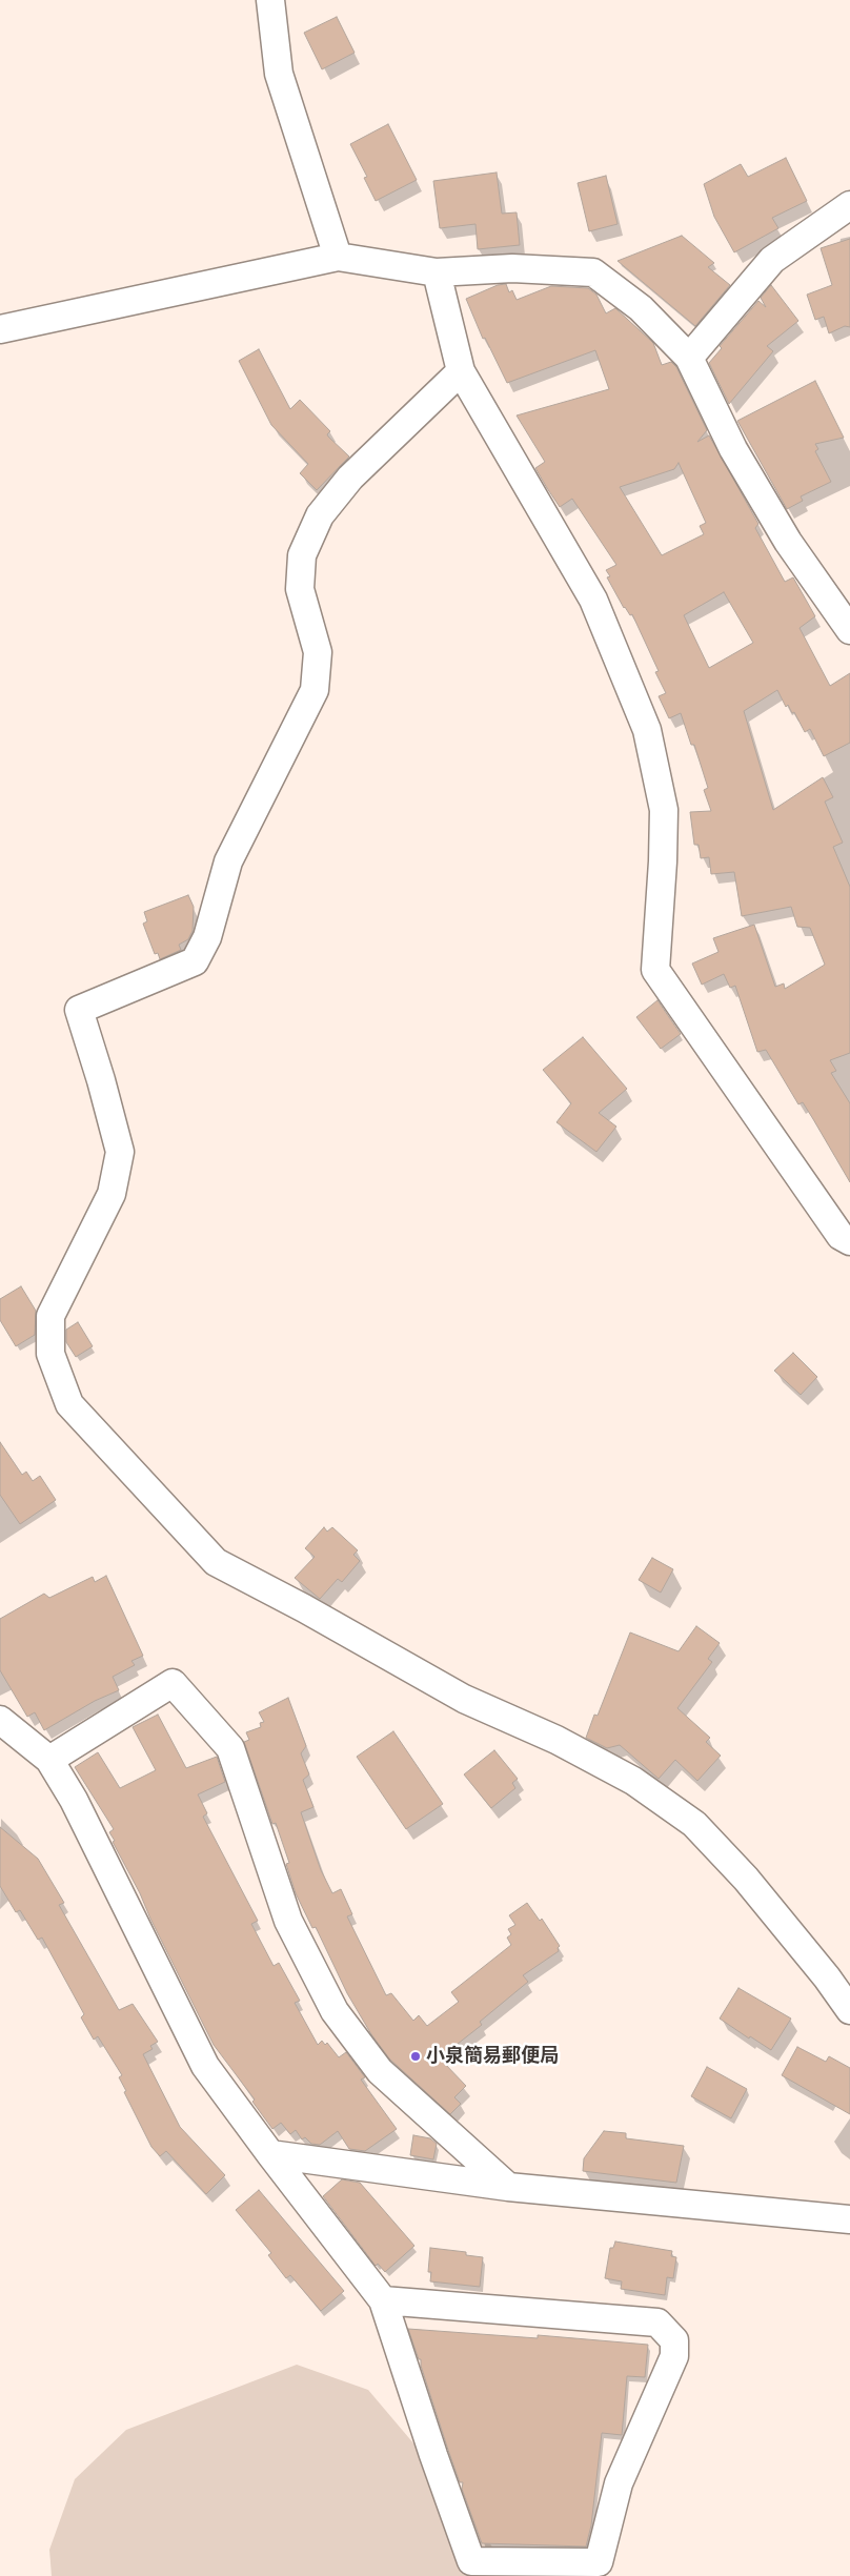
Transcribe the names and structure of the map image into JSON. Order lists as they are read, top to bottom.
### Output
{
  "places": ["小泉簡易郵便局"]
}
